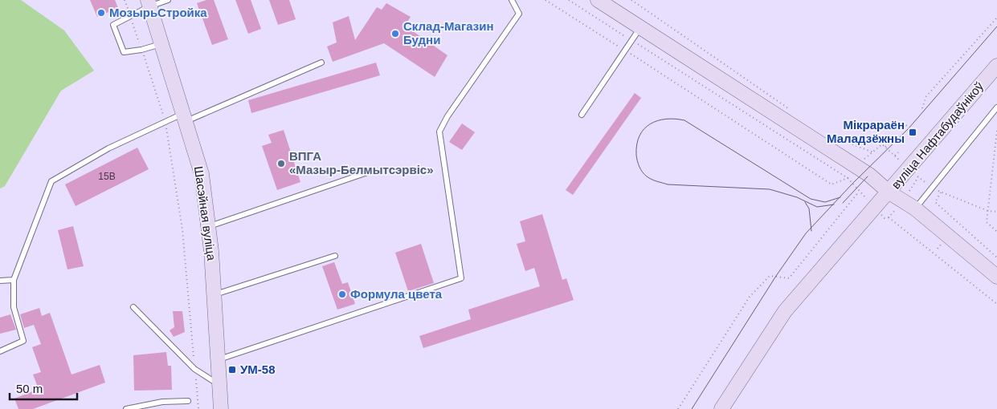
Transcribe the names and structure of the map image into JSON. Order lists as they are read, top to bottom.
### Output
{
  "streets": {
    "main road": ["вуліца Нафтабудаўнікоў", "Шасэйная вуліца"]
  },
  "places": {
    "other": [
      "МозырьСтройка",
      "Склад-Магазин Будни",
      "ВПГА «Мазыр-Белмытсэрвіс»",
      "Формула цвета"
    ],
    "transit": ["Мікрараён Маладзёжны", "УМ-58"]
  },
  "house_numbers": ["15В"],
  "scale_bar": "50 m"
}
